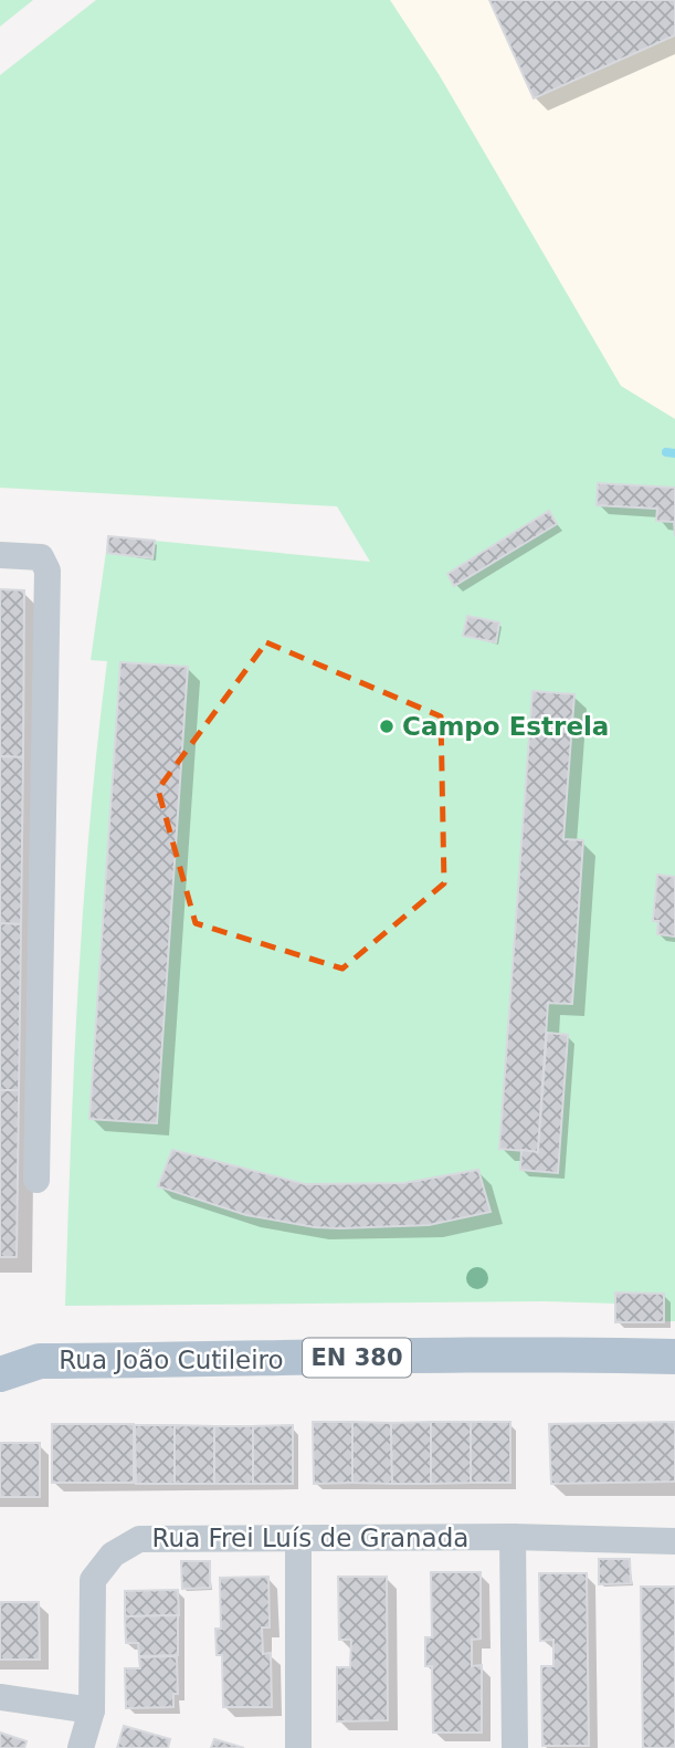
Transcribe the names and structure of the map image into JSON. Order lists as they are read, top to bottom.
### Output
{
  "streets": {
    "main road": ["EN 380", "Rua João Cutileiro"],
    "street": ["Rua Frei Luís de Granada"]
  },
  "places": ["Campo Estrela"]
}
